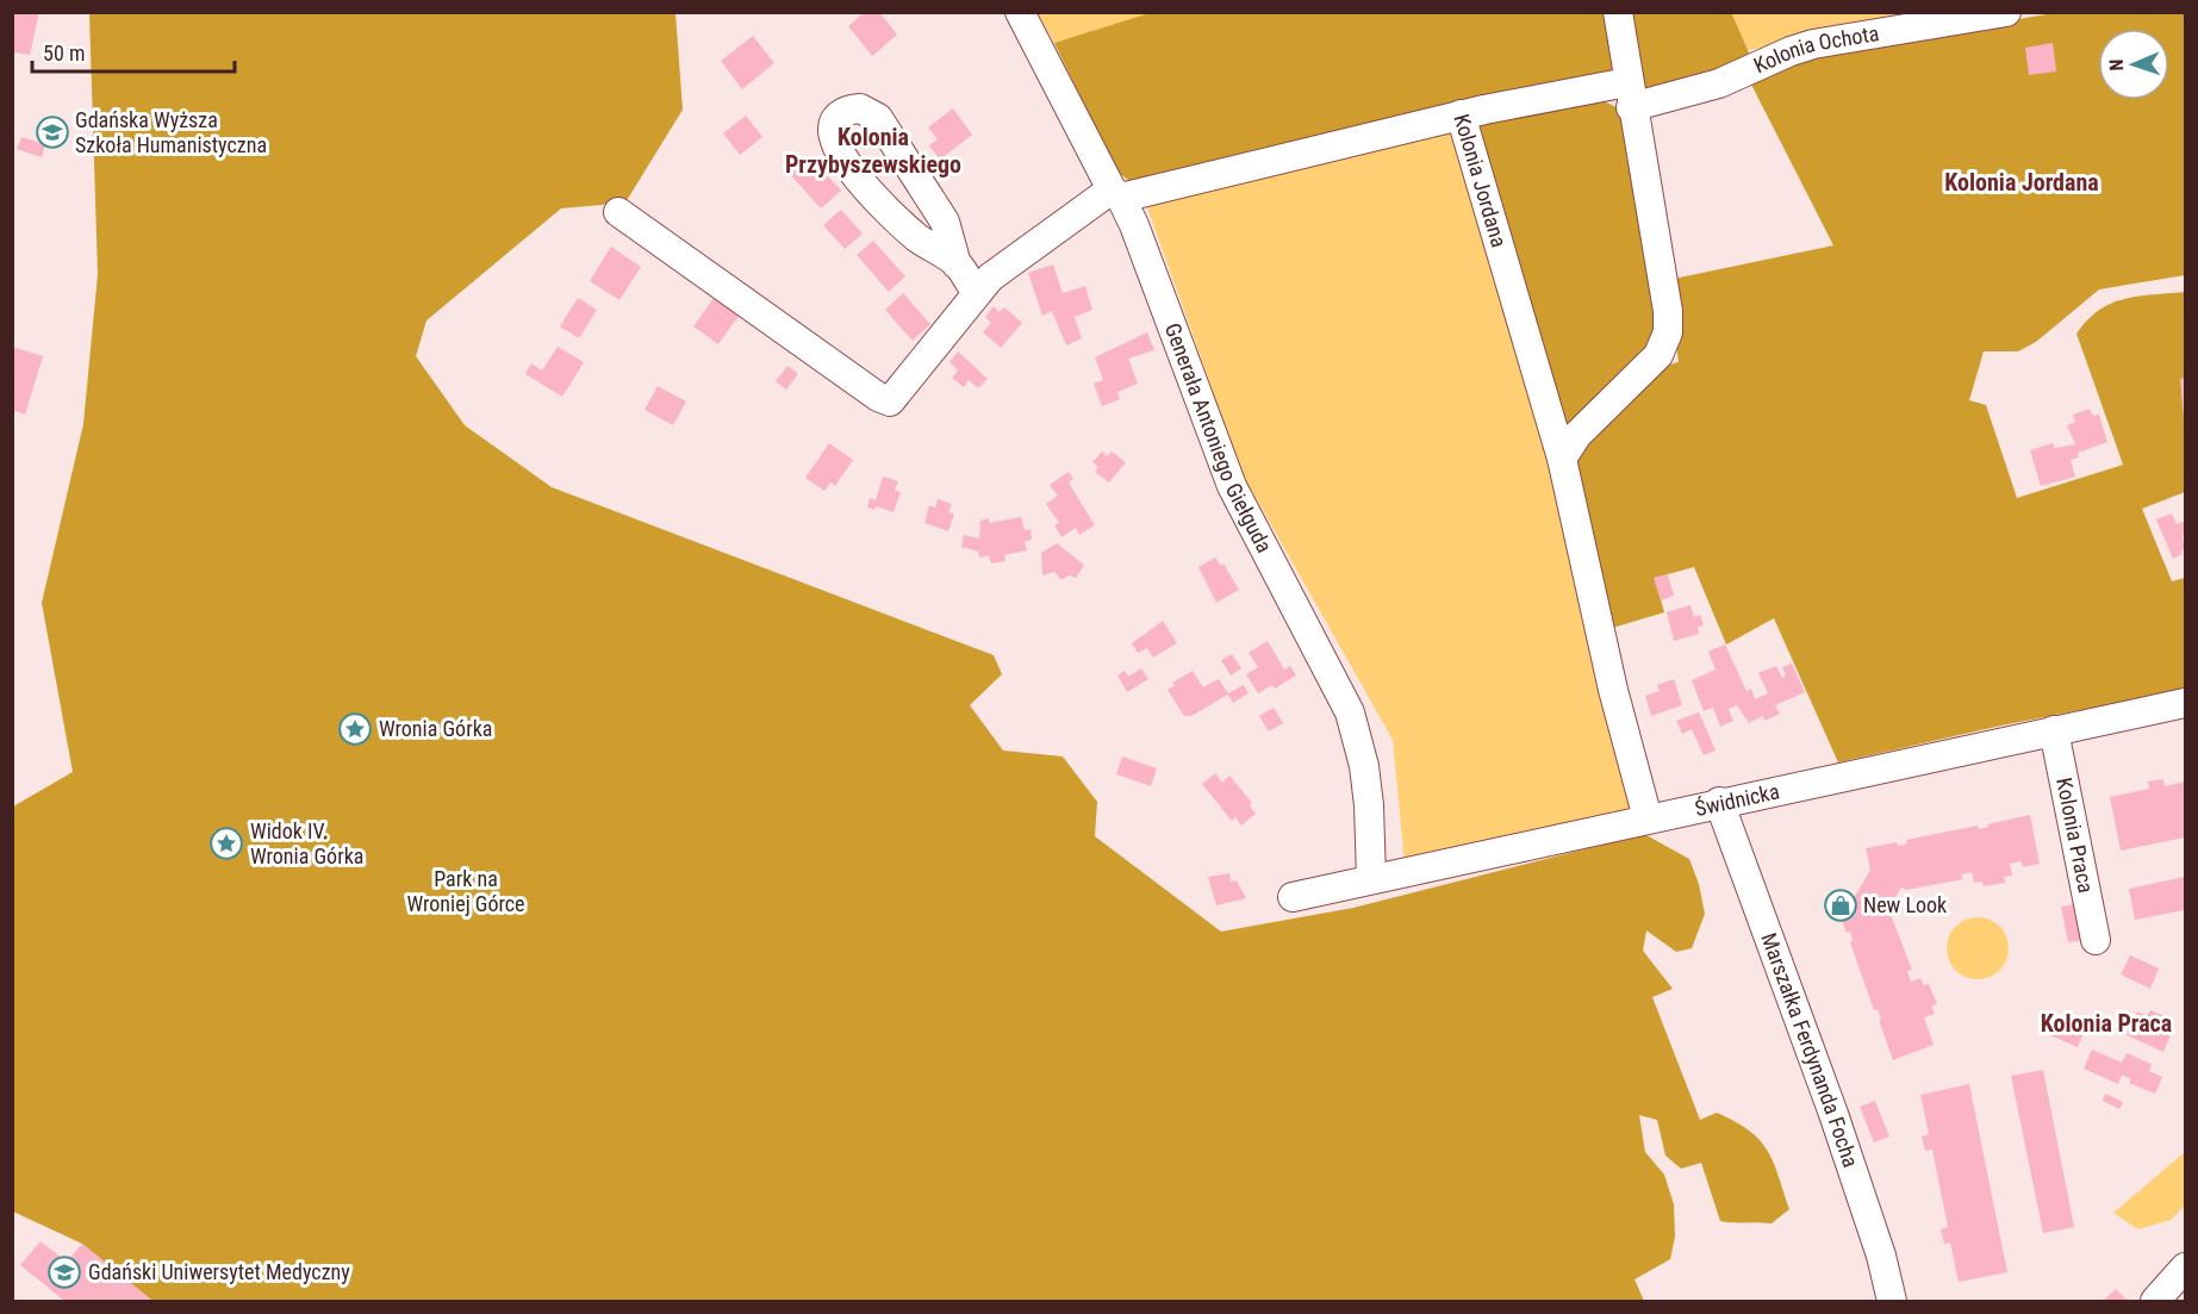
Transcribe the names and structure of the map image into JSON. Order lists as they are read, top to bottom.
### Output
{
  "streets": {
    "street": [
      "Kolonia Ochota",
      "Kolonia Jordana",
      "Generała Antoniego Giełguda",
      "Świdnicka",
      "Kolonia Praca",
      "Marszałka Ferdynanda Focha"
    ]
  },
  "crossings": [
    ["Kolonia Ochota", "Kolonia Jordana"],
    ["Kolonia Jordana", "Generała Antoniego Giełguda"],
    ["Kolonia Jordana", "Świdnicka"],
    ["Generała Antoniego Giełguda", "Świdnicka"],
    ["Świdnicka", "Kolonia Praca"],
    ["Świdnicka", "Marszałka Ferdynanda Focha"]
  ],
  "districts": ["Kolonia Przybyszewskiego", "Kolonia Jordana", "Kolonia Praca"],
  "parks": ["Park na Wroniej Górce"],
  "places": {
    "school or university": ["Gdańska Wyższa Szkoła Humanistyczna", "Gdański Uniwersytet Medyczny"],
    "place": ["Wronia Górka", "Widok IV. Wronia Górka"],
    "shop": ["New Look"]
  },
  "scale_bar": "50 m",
  "north": "left"
}
